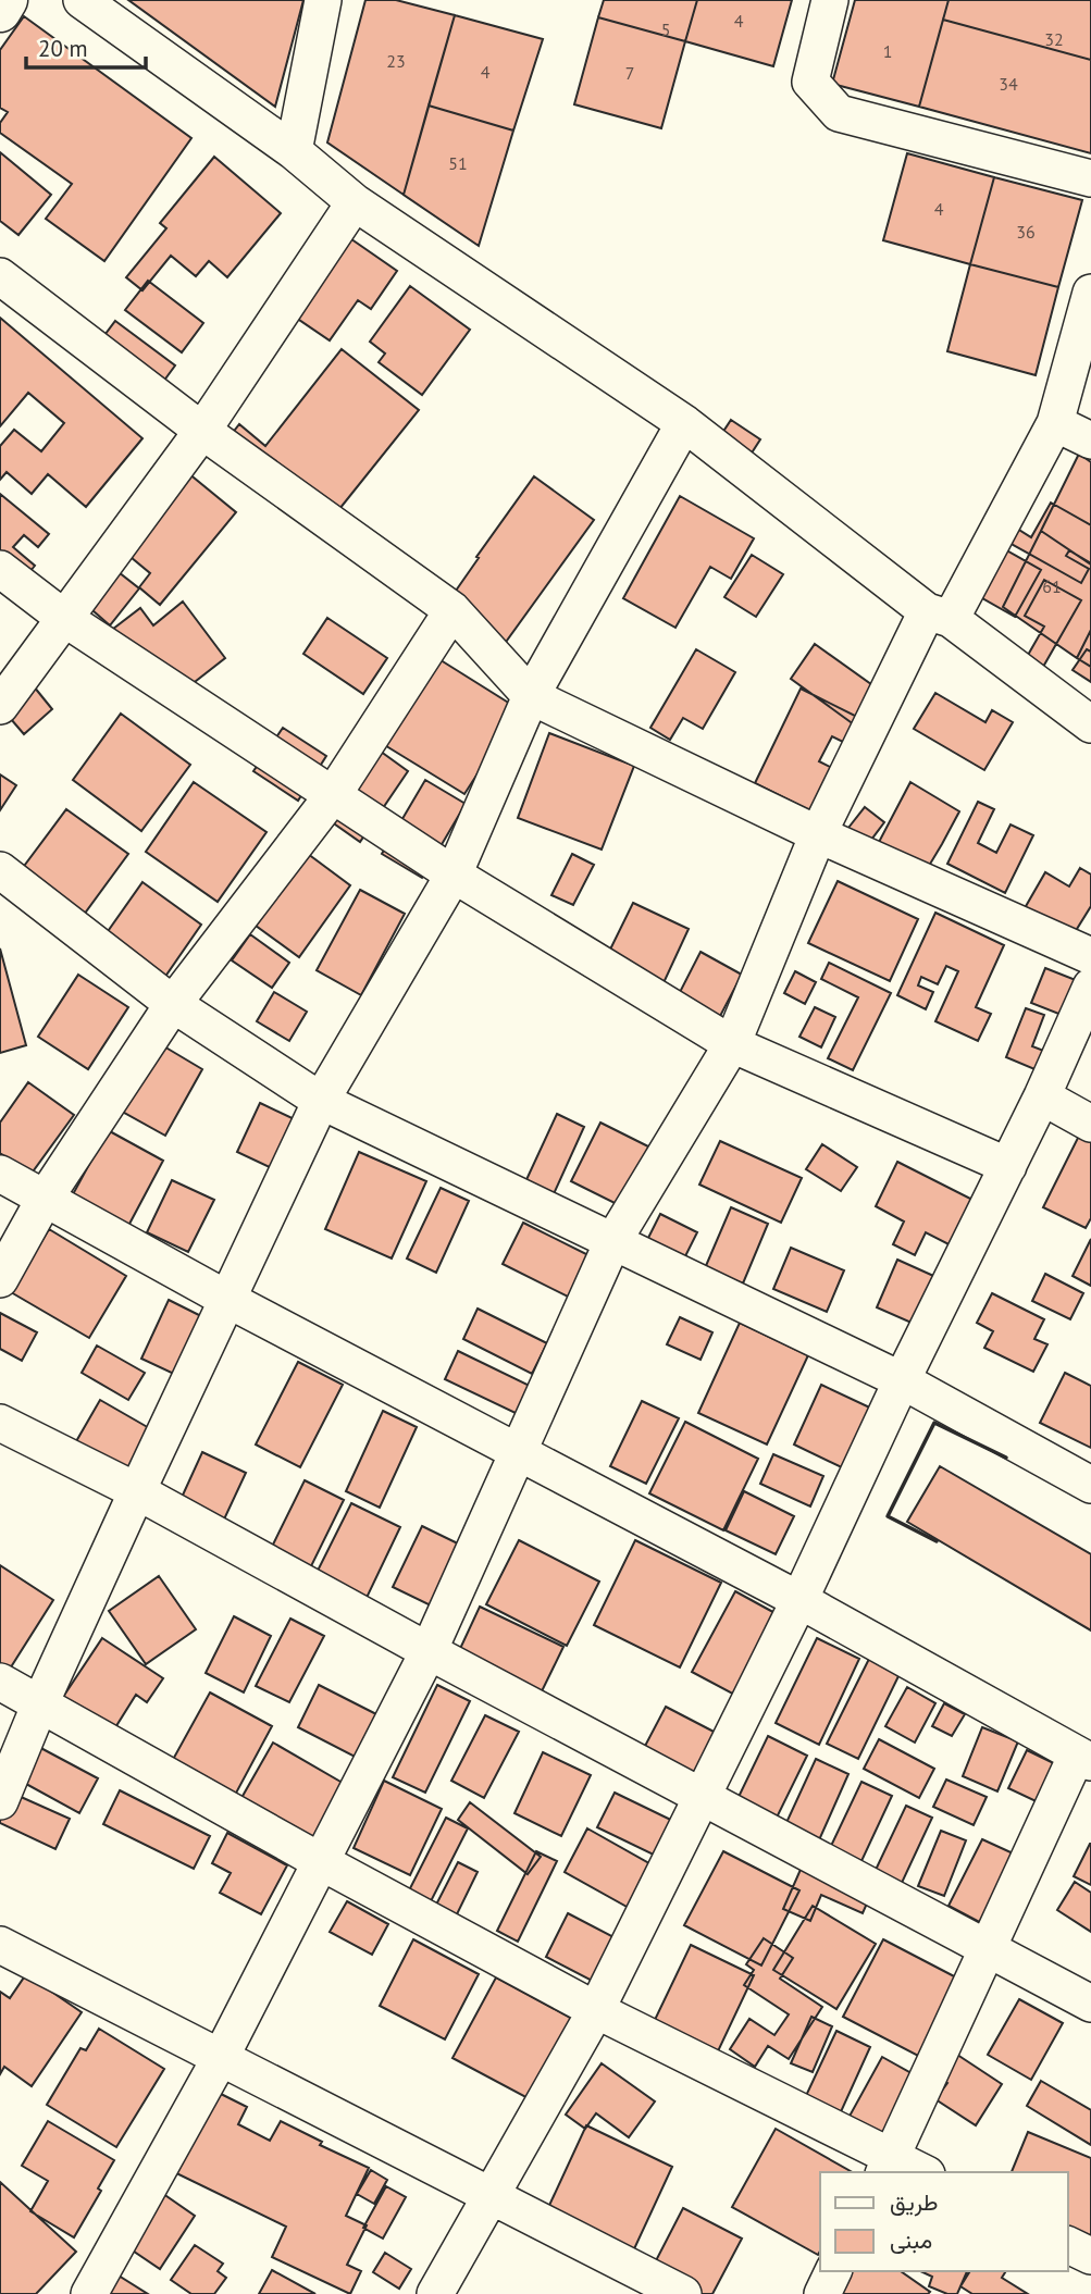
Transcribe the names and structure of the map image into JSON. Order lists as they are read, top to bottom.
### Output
{
  "house_numbers": [
    "4",
    "5",
    "32",
    "1",
    "23",
    "4",
    "7",
    "34",
    "51",
    "4",
    "36",
    "61"
  ],
  "legend": ["طريق", "مبنى"],
  "scale_bar": "20 m"
}
